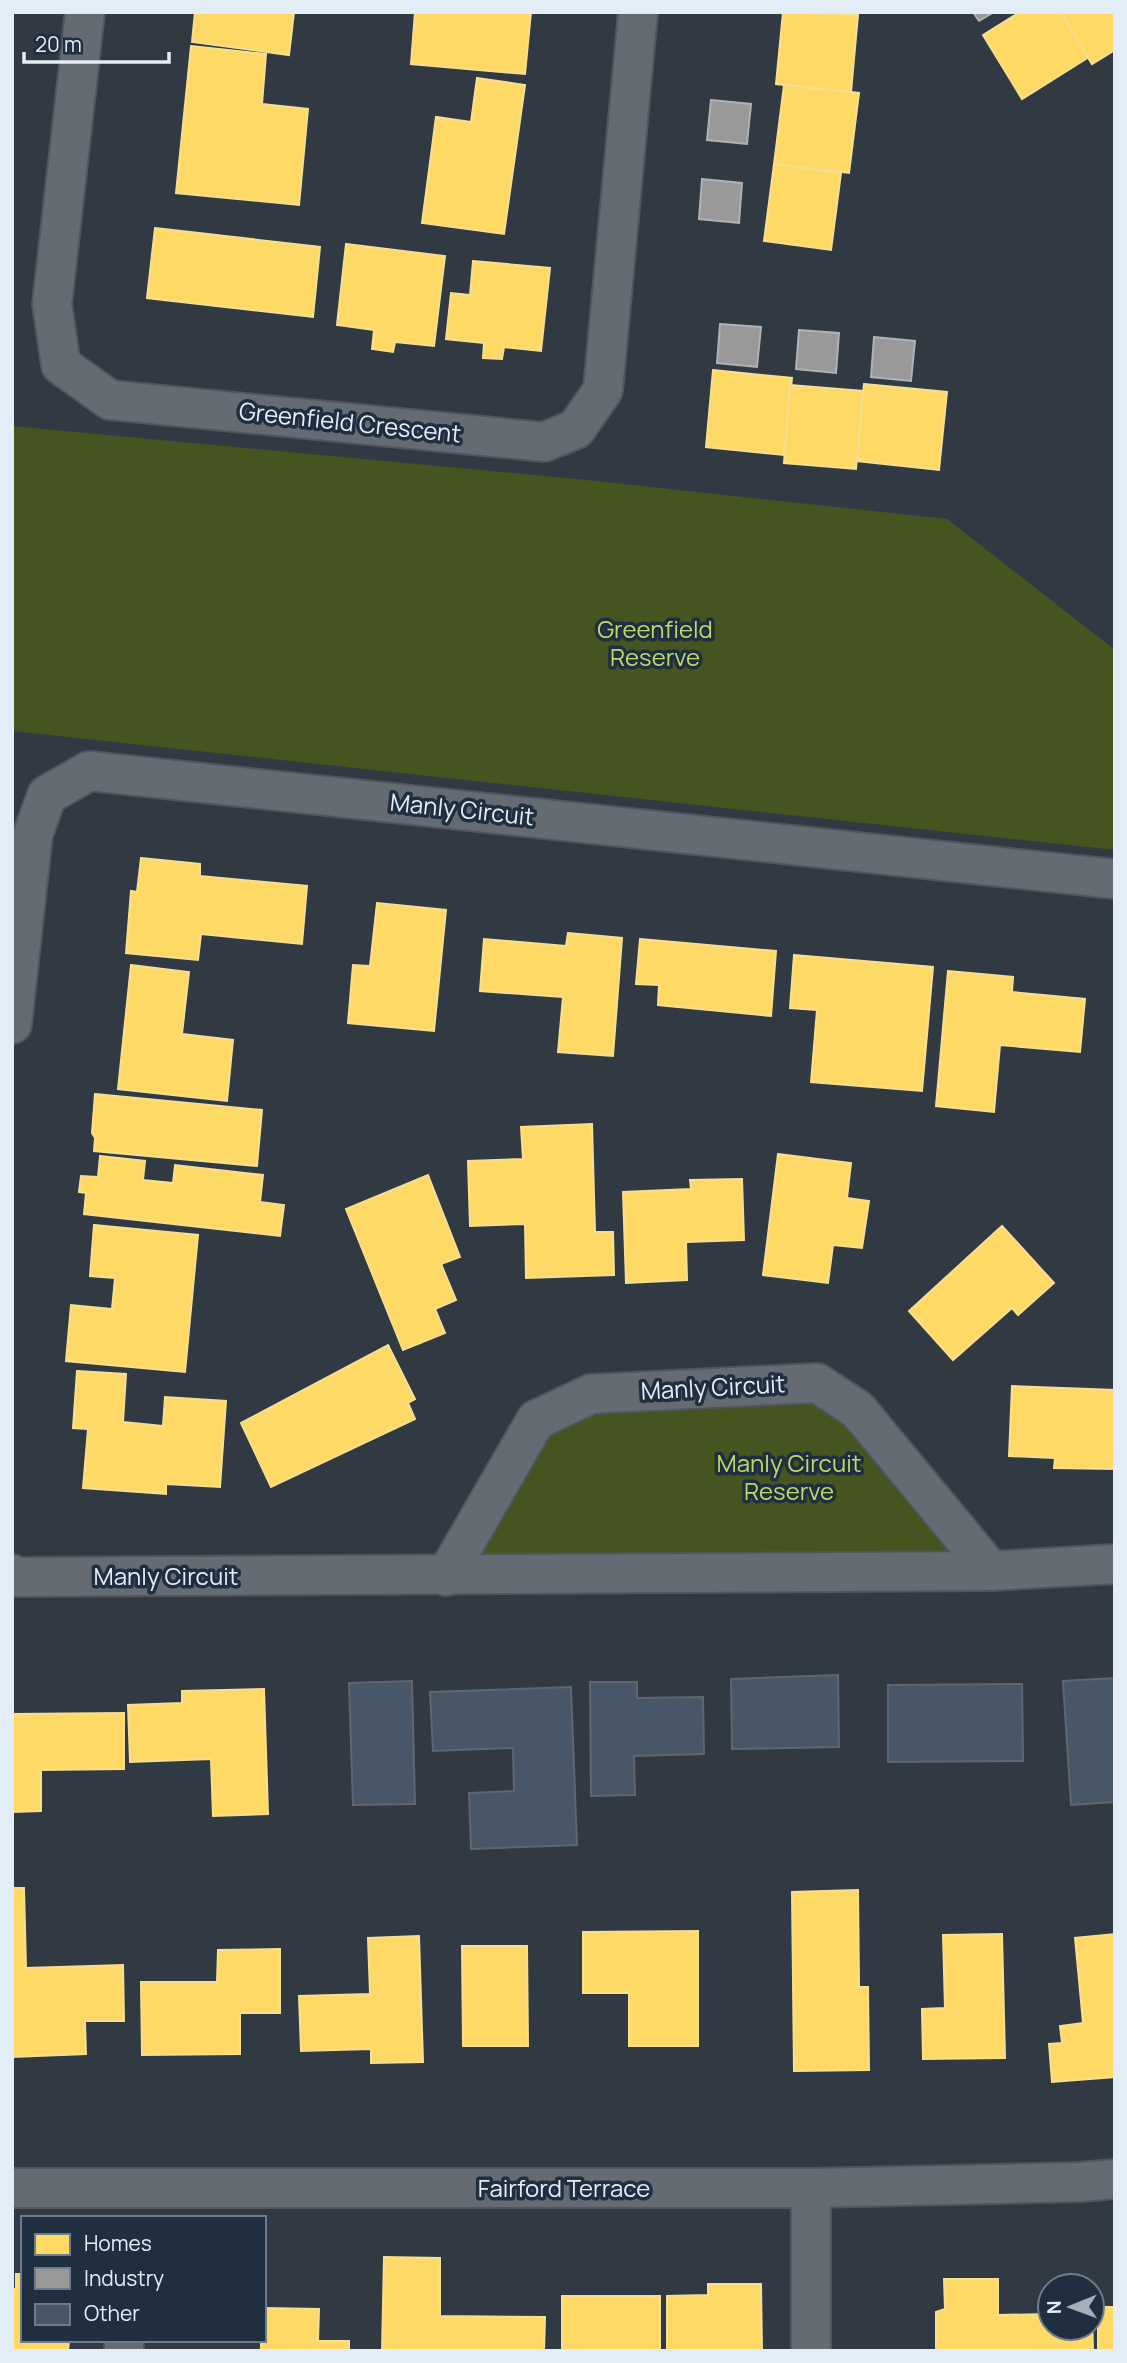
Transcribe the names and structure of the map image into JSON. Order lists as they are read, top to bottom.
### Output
{
  "streets": {
    "street": ["Greenfield Crescent", "Manly Circuit", "Fairford Terrace"]
  },
  "parks": ["Greenfield Reserve", "Manly Circuit Reserve"],
  "legend": ["Homes", "Industry", "Other"],
  "scale_bar": "20 m",
  "north": "left"
}
